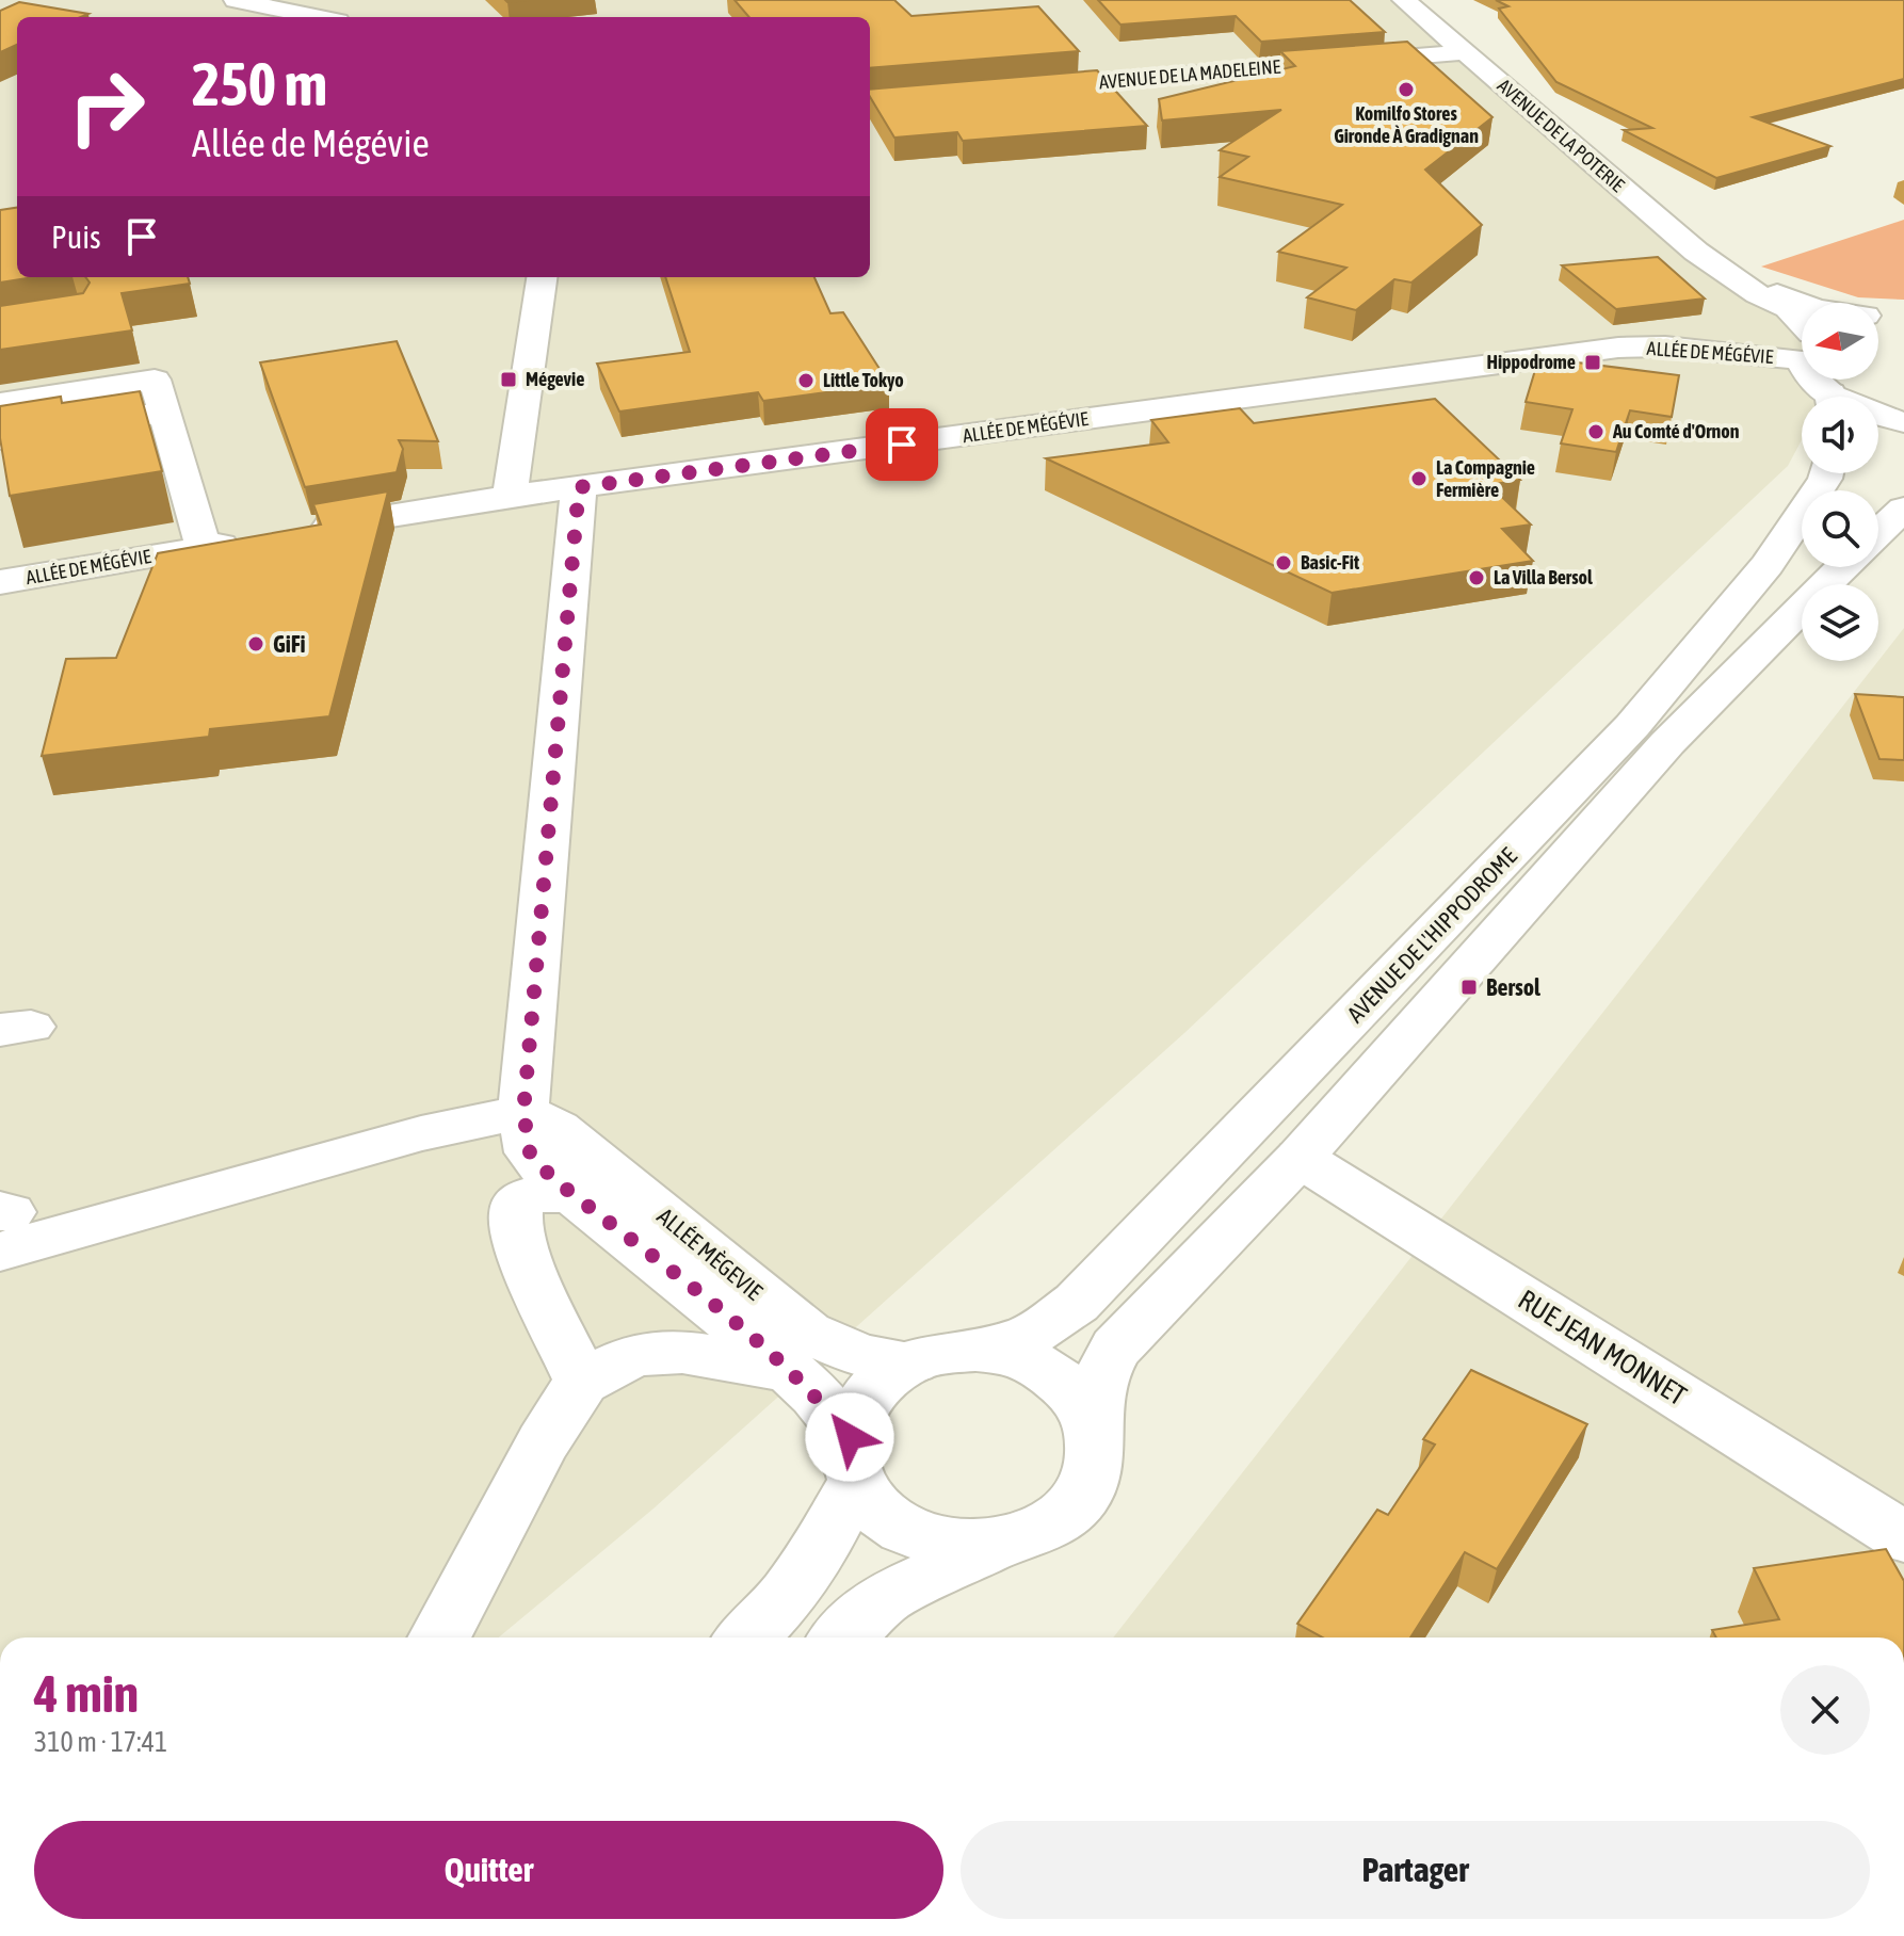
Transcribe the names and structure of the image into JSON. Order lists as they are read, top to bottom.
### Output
{
  "streets": {
    "street": [
      "AVENUE DE LA MADELEINE",
      "AVENUE DE LA POTERIE",
      "ALLÉE DE MÉGÉVIE",
      "AVENUE DE L'HIPPODROME",
      "ALLÉE MÈGEVIE",
      "RUE JEAN MONNET"
    ]
  },
  "crossings": [
    ["AVENUE DE LA MADELEINE", "AVENUE DE LA POTERIE"],
    ["ALLÉE DE MÉGÉVIE", "ALLÉE MÈGEVIE"],
    ["AVENUE DE L'HIPPODROME", "ALLÉE MÈGEVIE"],
    ["AVENUE DE L'HIPPODROME", "RUE JEAN MONNET"]
  ],
  "places": {
    "other": [
      "Komilfo Stores Gironde À Gradignan",
      "Little Tokyo",
      "Au Comté d'Ornon",
      "La Compagnie Fermière",
      "Basic-Fit",
      "La Villa Bersol",
      "GiFi"
    ],
    "transit": ["Hippodrome", "Mégevie", "Bersol"]
  },
  "north": "left",
  "page": {
    "turn": ["250 m", "Allée de Mégévie"],
    "then": "Puis",
    "heading": ["4 min", "310 m · 17:41"],
    "buttons": ["Quitter", "Partager"]
  }
}
